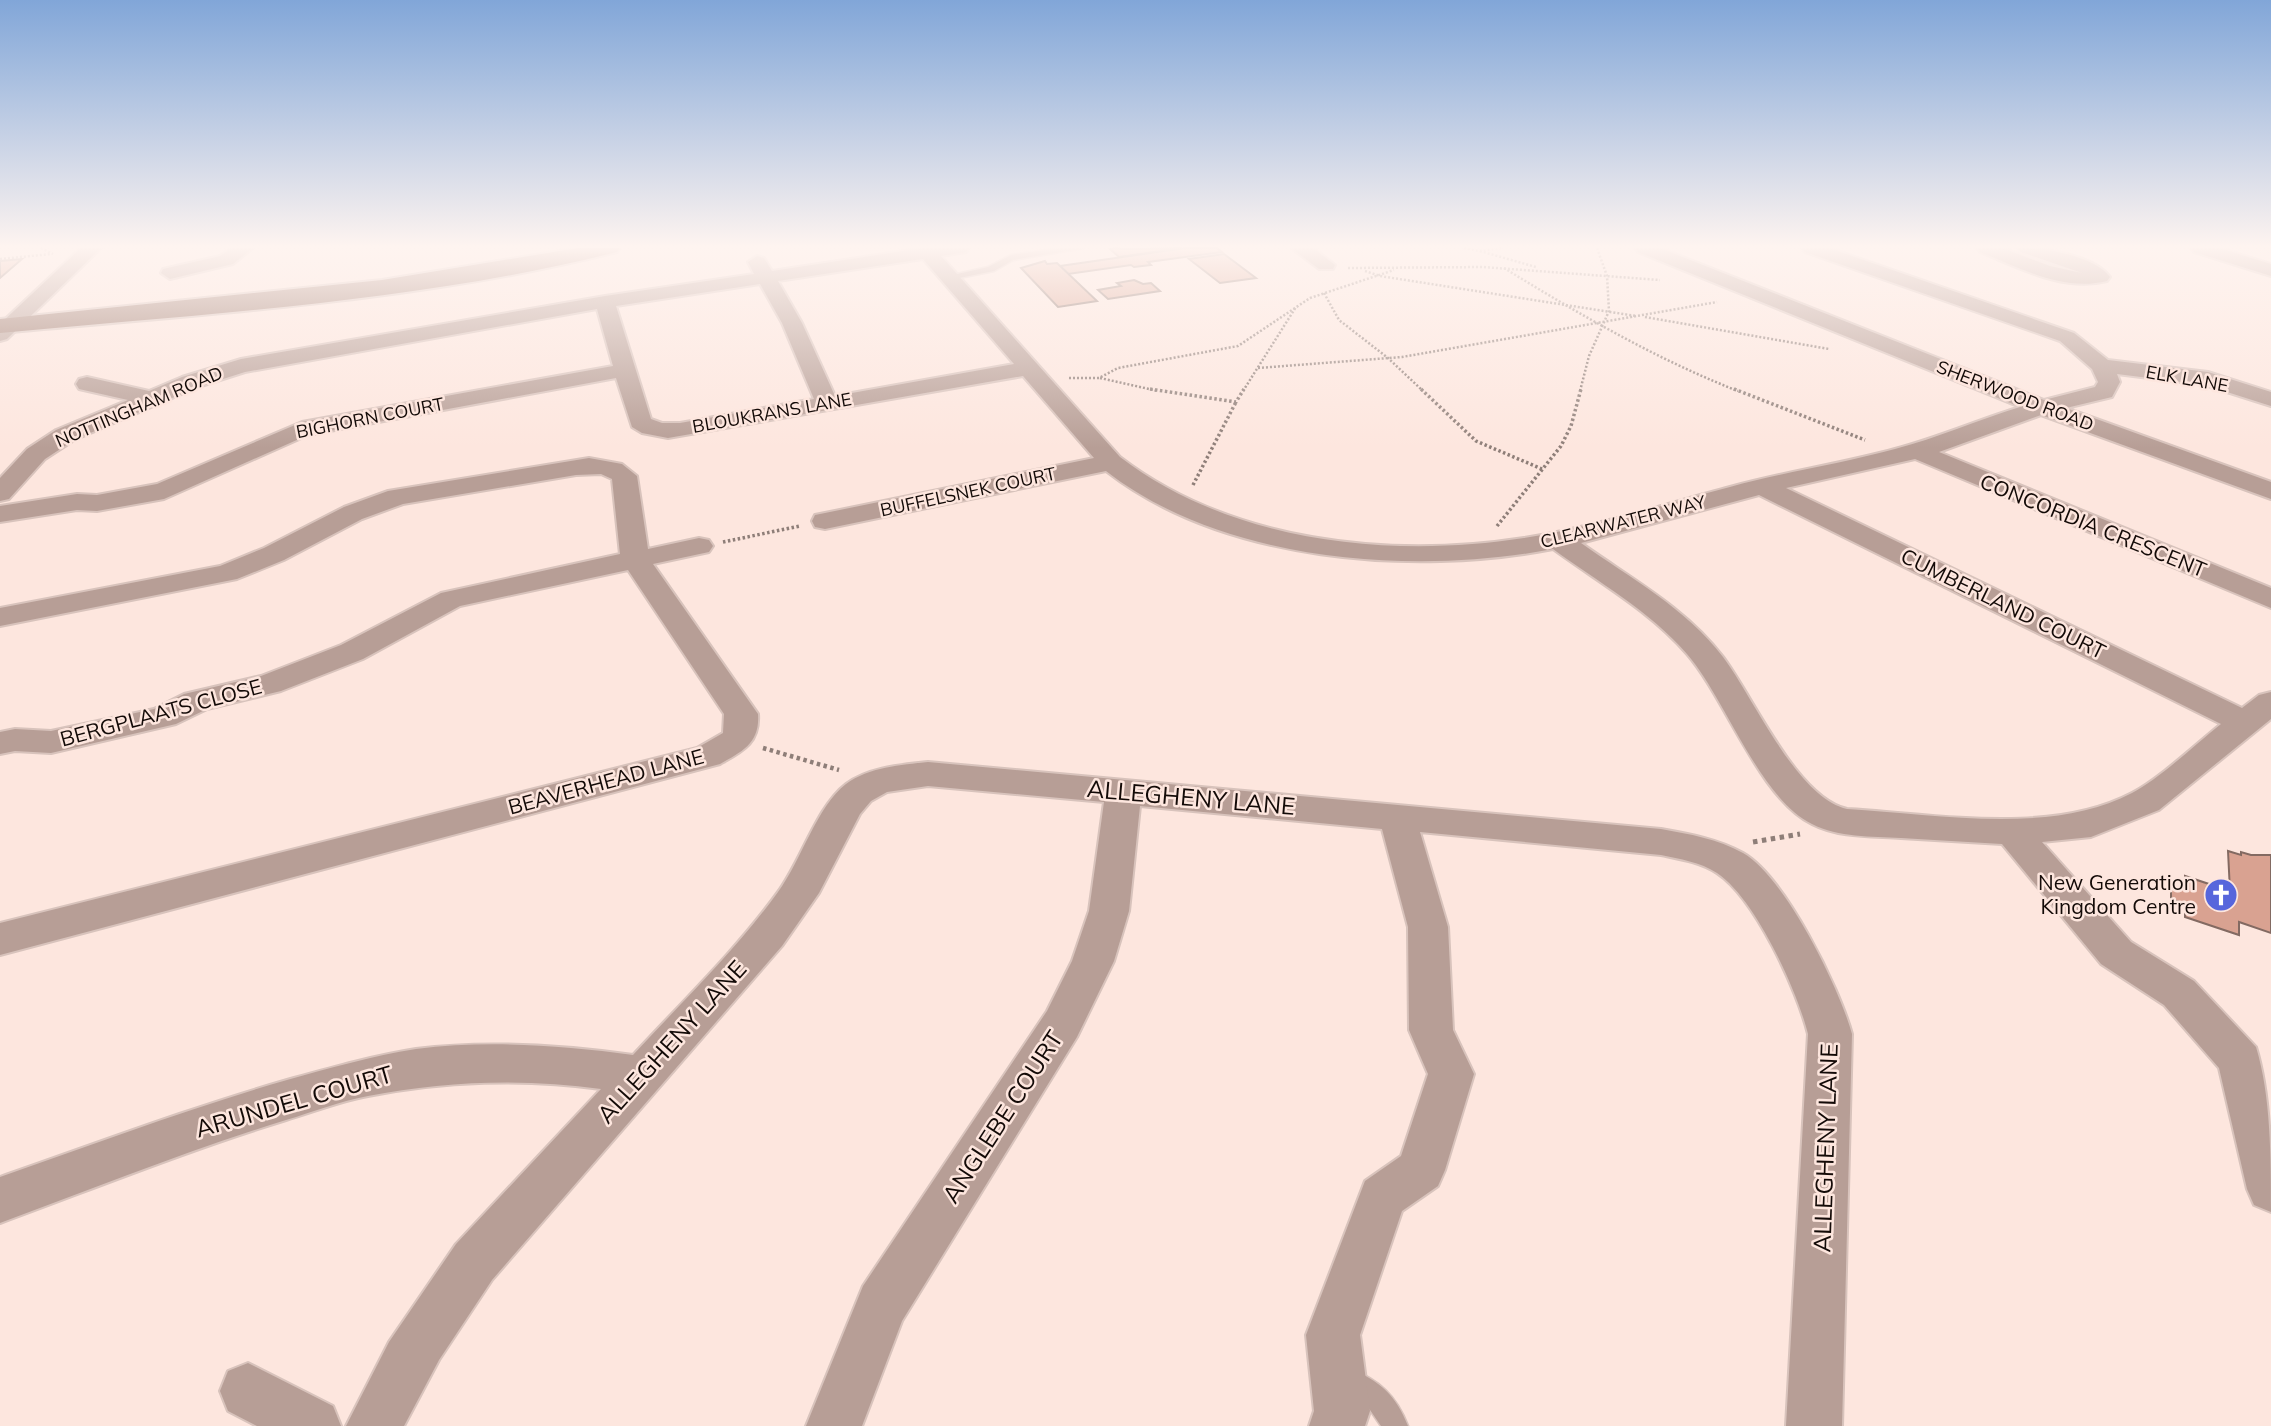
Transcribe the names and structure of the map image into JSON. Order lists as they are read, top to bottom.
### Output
{
  "streets": {
    "street": [
      "ELK LANE",
      "SHERWOOD ROAD",
      "NOTTINGHAM ROAD",
      "BLOUKRANS LANE",
      "BIGHORN COURT",
      "BUFFELSNEK COURT",
      "CLEARWATER WAY",
      "CONCORDIA CRESCENT",
      "CUMBERLAND COURT",
      "BERGPLAATS CLOSE",
      "BEAVERHEAD LANE",
      "ALLEGHENY LANE",
      "ARUNDEL COURT",
      "ANGLEBE COURT"
    ]
  },
  "crossings": [
    ["ELK LANE", "CLEARWATER WAY"],
    ["SHERWOOD ROAD", "CLEARWATER WAY"],
    ["BLOUKRANS LANE", "BIGHORN COURT"],
    ["BLOUKRANS LANE", "CLEARWATER WAY"],
    ["BUFFELSNEK COURT", "CLEARWATER WAY"],
    ["CLEARWATER WAY", "CONCORDIA CRESCENT"],
    ["CLEARWATER WAY", "CUMBERLAND COURT"],
    ["ALLEGHENY LANE", "ARUNDEL COURT"],
    ["ALLEGHENY LANE", "ANGLEBE COURT"]
  ],
  "places": {
    "church": ["New Generation Kingdom Centre"]
  }
}
